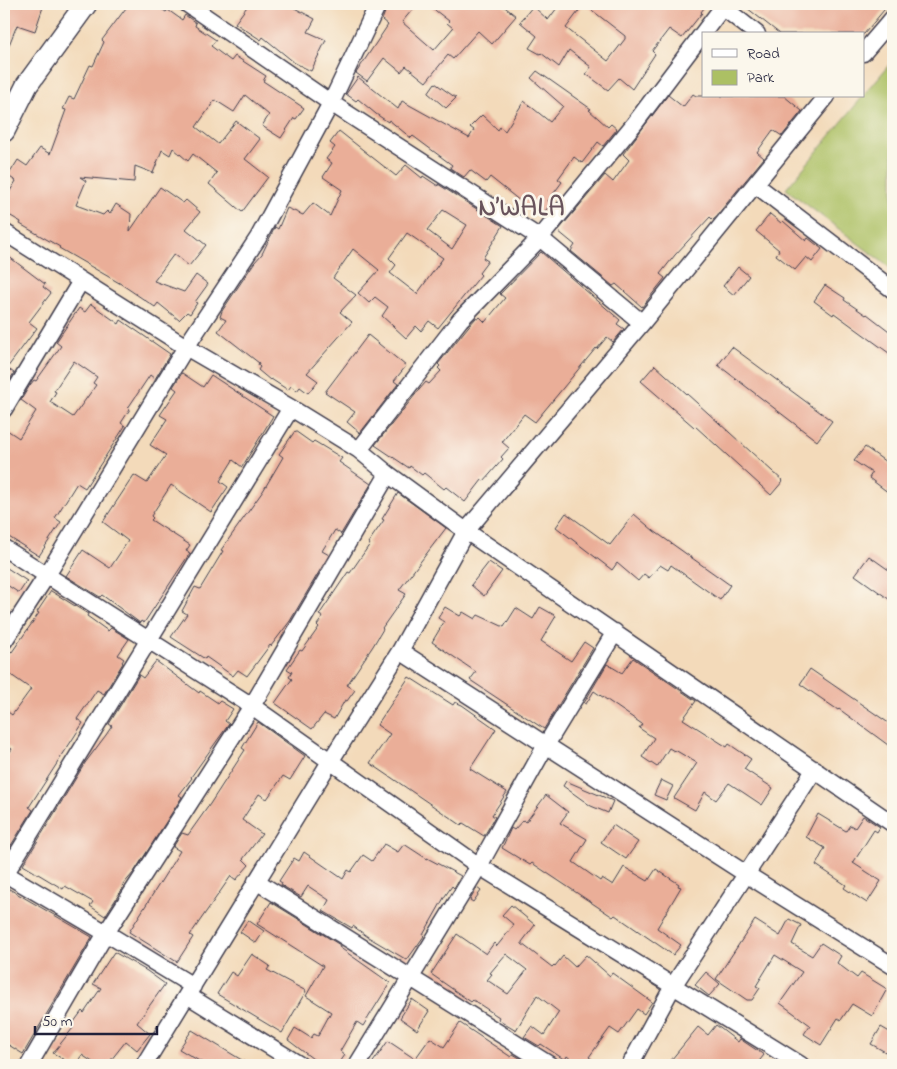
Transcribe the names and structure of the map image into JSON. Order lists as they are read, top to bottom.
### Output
{
  "districts": ["N’WALA"],
  "legend": ["Road", "Park"],
  "scale_bar": "50 m"
}
